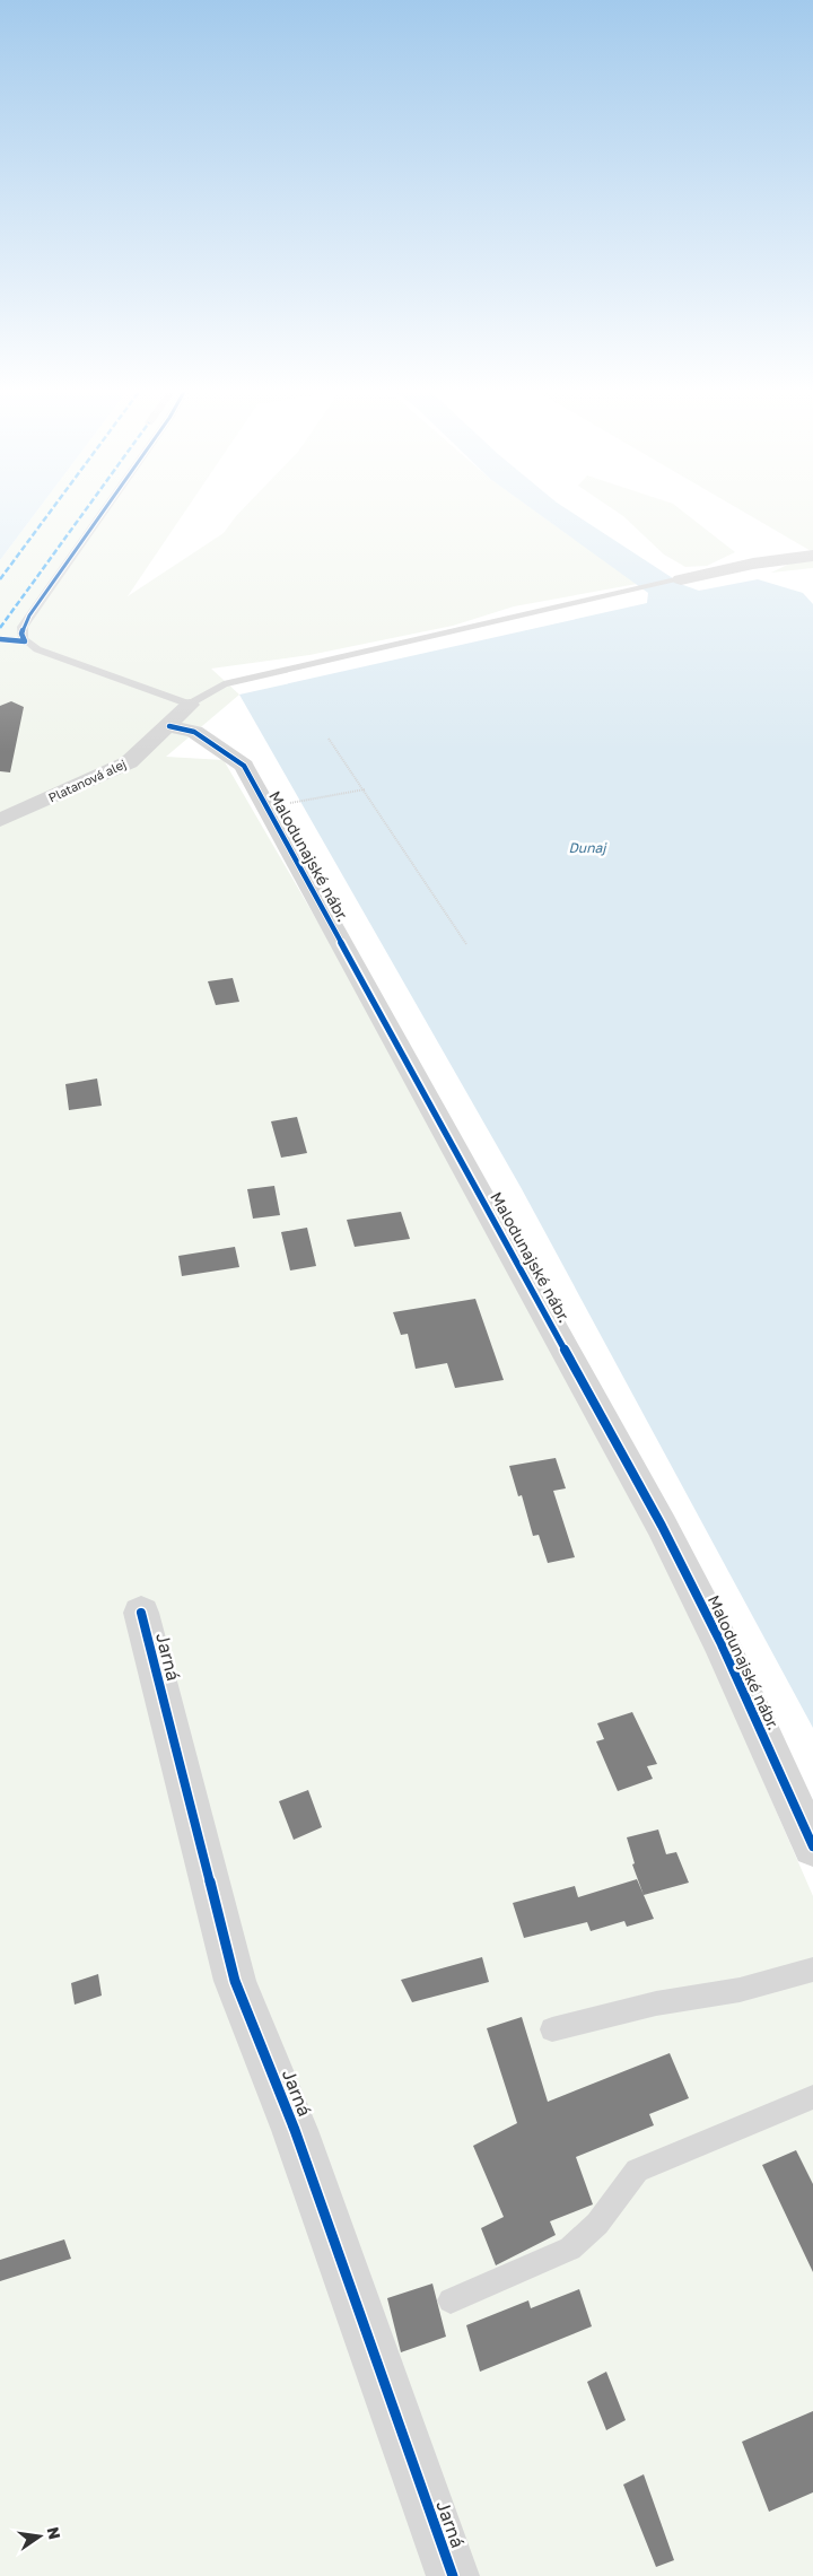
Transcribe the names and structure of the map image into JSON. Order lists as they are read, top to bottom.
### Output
{
  "streets": {
    "street": ["Platanová alej", "Malodunajské nábr.", "Jarná"]
  },
  "crossings": [
    ["Platanová alej", "Malodunajské nábr."]
  ],
  "water": ["Dunaj"],
  "north": "right"
}
